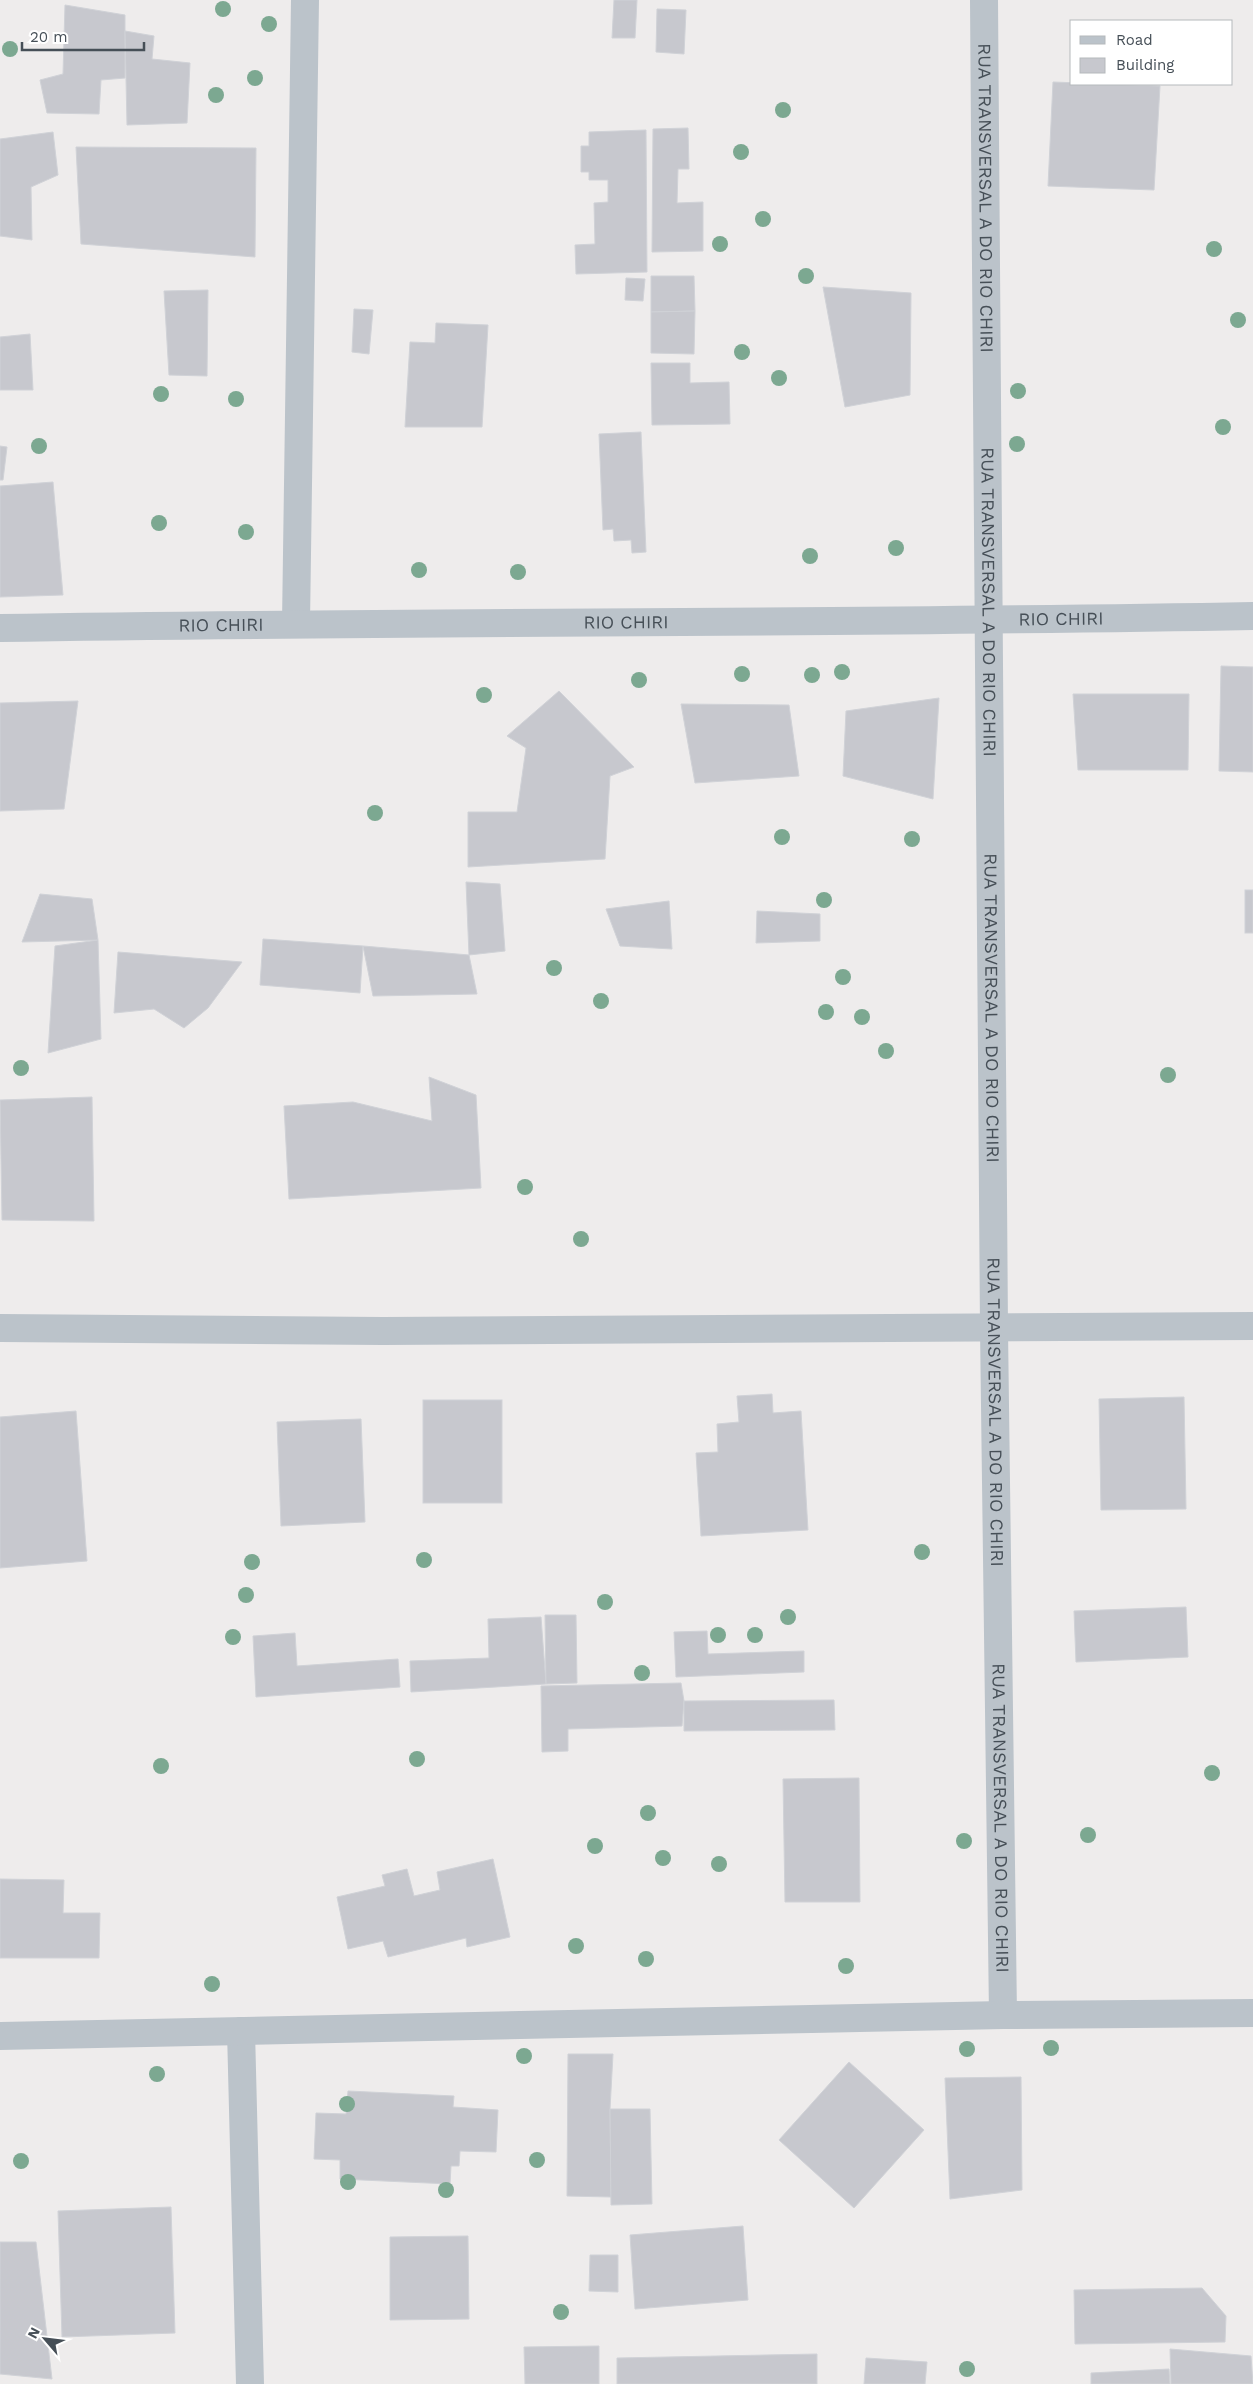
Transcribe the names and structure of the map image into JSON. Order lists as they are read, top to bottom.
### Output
{
  "streets": {
    "street": ["RUA TRANSVERSAL A DO RIO CHIRI", "RIO CHIRI"]
  },
  "crossings": [
    ["RUA TRANSVERSAL A DO RIO CHIRI", "RIO CHIRI"]
  ],
  "legend": ["Road", "Building"],
  "scale_bar": "20 m",
  "north": "top left"
}
